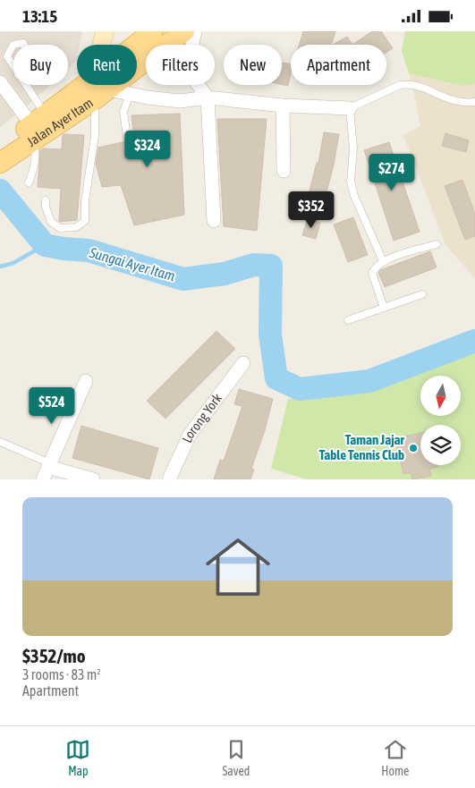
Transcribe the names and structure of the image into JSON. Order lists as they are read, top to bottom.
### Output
{
  "streets": {
    "main road": ["Jalan Ayer Itam"],
    "street": ["Lorong York"]
  },
  "water": ["Sungai Ayer Itam"],
  "places": ["Taman Jajar Table Tennis Club"],
  "north": "bottom",
  "page": {
    "status": "13:15",
    "chip": [
      "Buy",
      "Rent",
      "Filters",
      "New",
      "Apartment"
    ],
    "price": [
      "$324",
      "$274",
      "$352",
      "$524"
    ],
    "list": [
      {
        "name": "$352/mo",
        "note": "3 rooms · 83 m² · Apartment"
      }
    ],
    "tabs": ["Map", "Saved", "Home"]
  }
}
